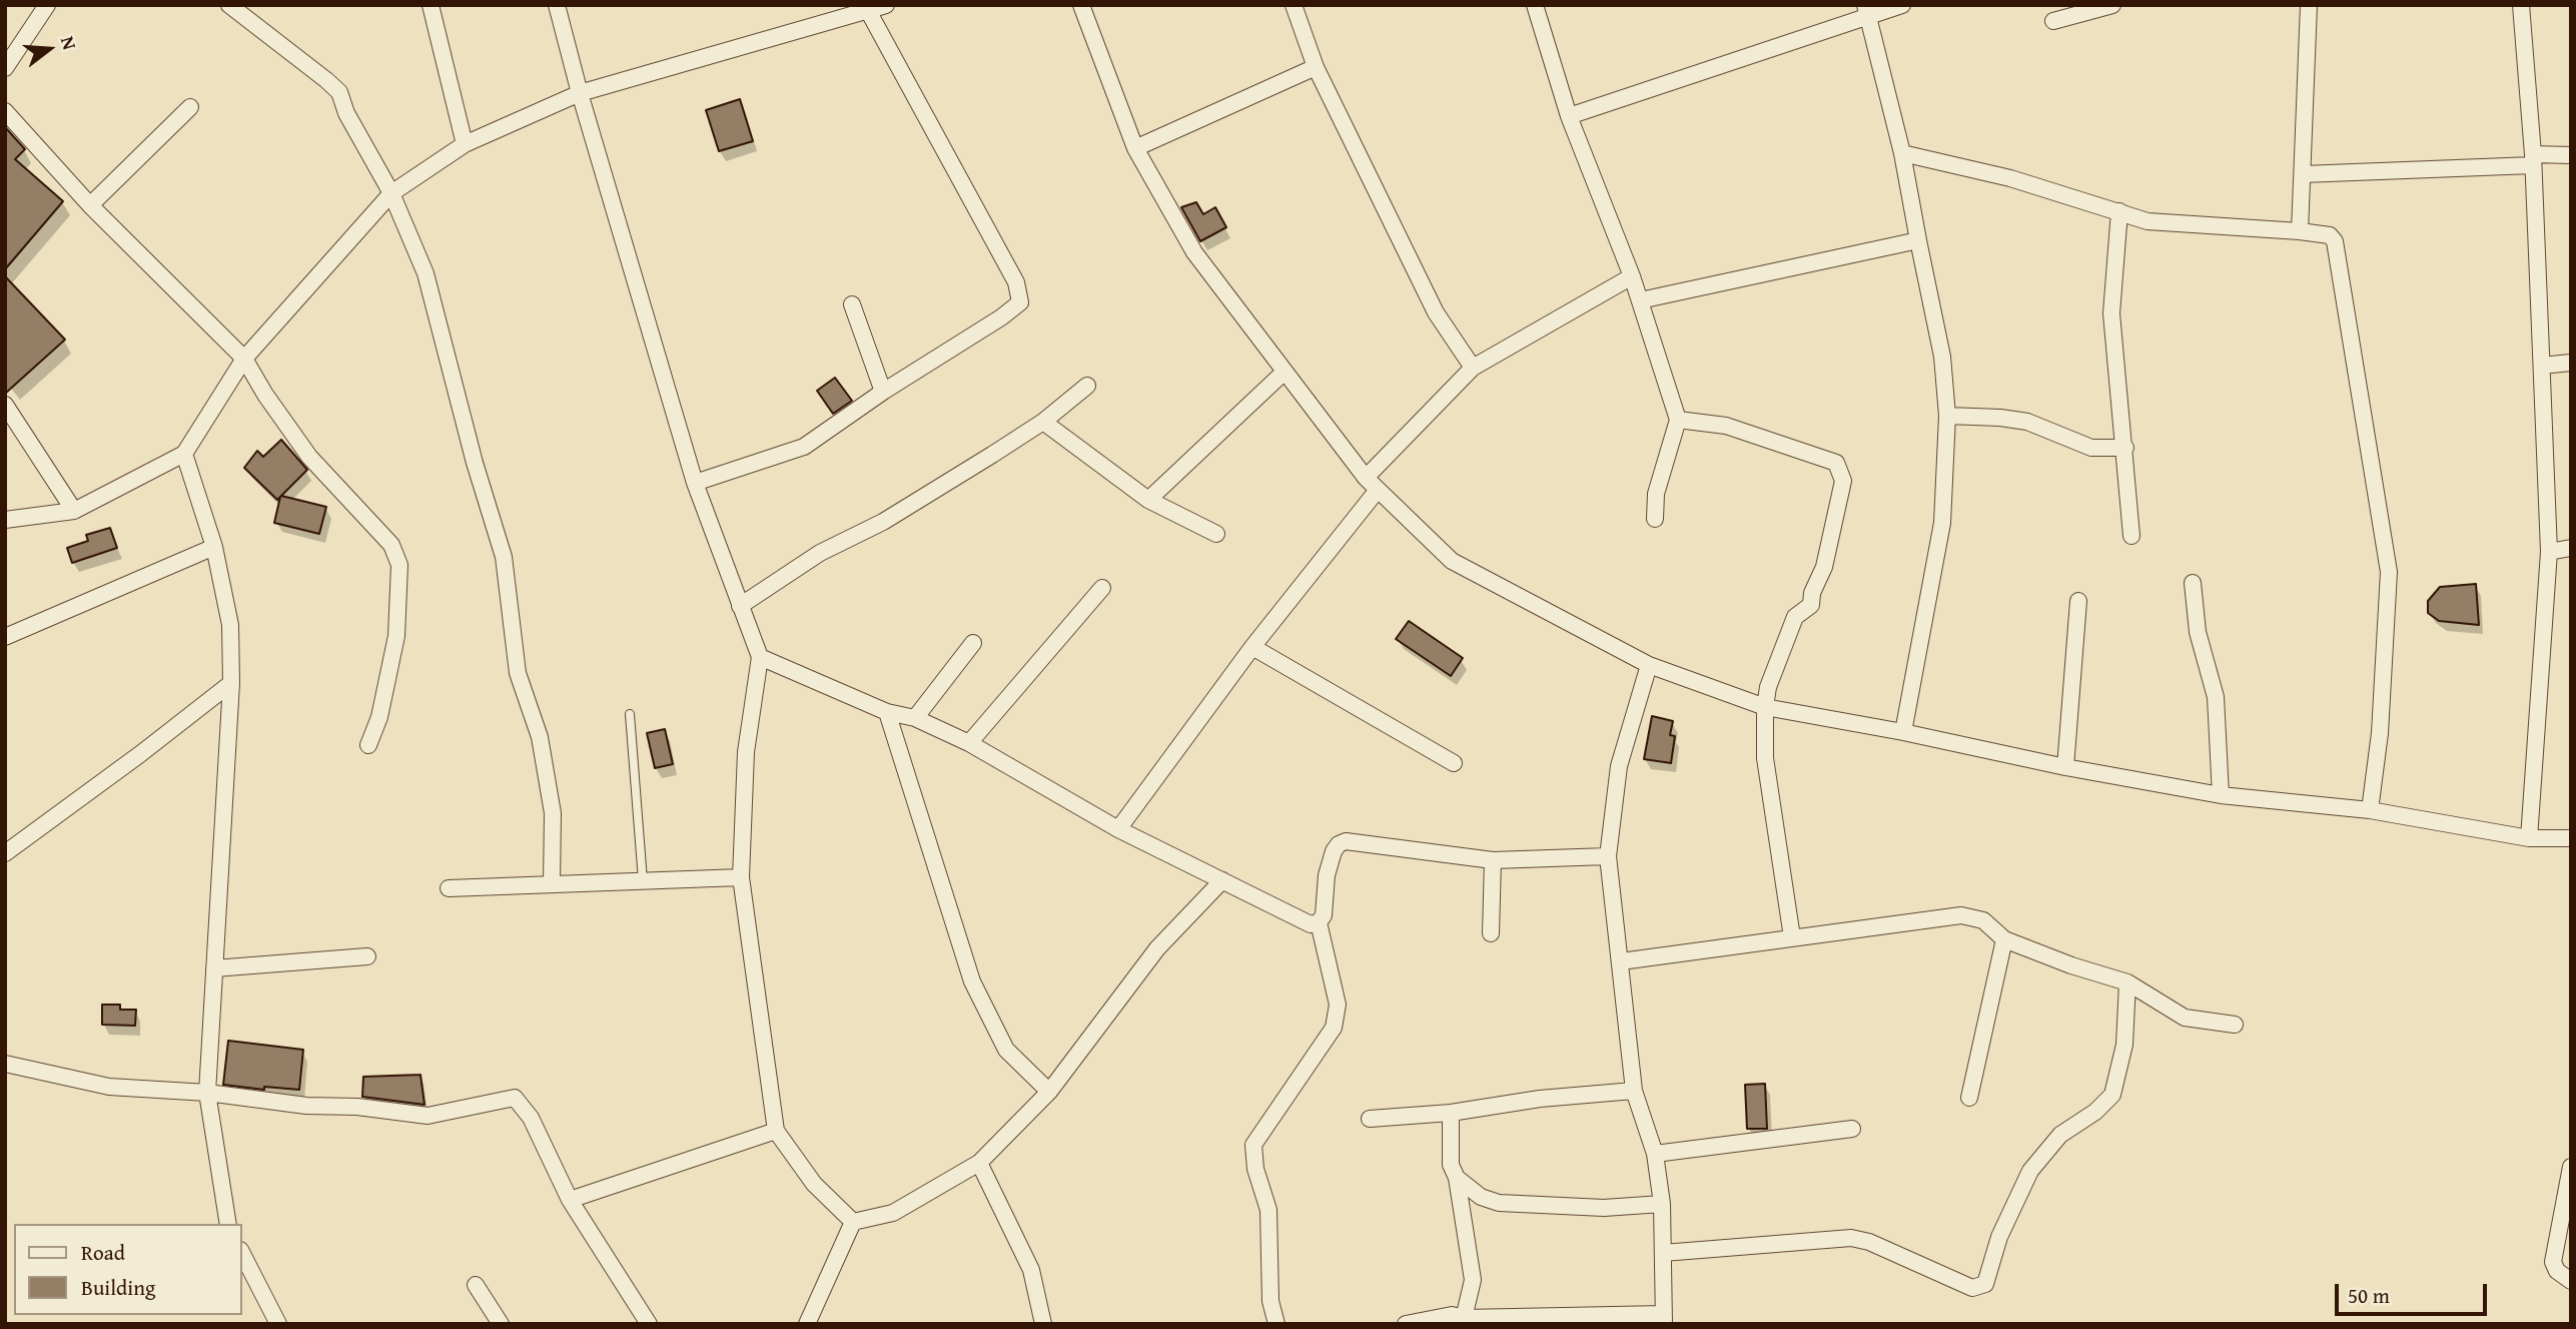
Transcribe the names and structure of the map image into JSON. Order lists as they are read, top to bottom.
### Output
{
  "legend": ["Road", "Building"],
  "scale_bar": "50 m",
  "north": "right"
}
